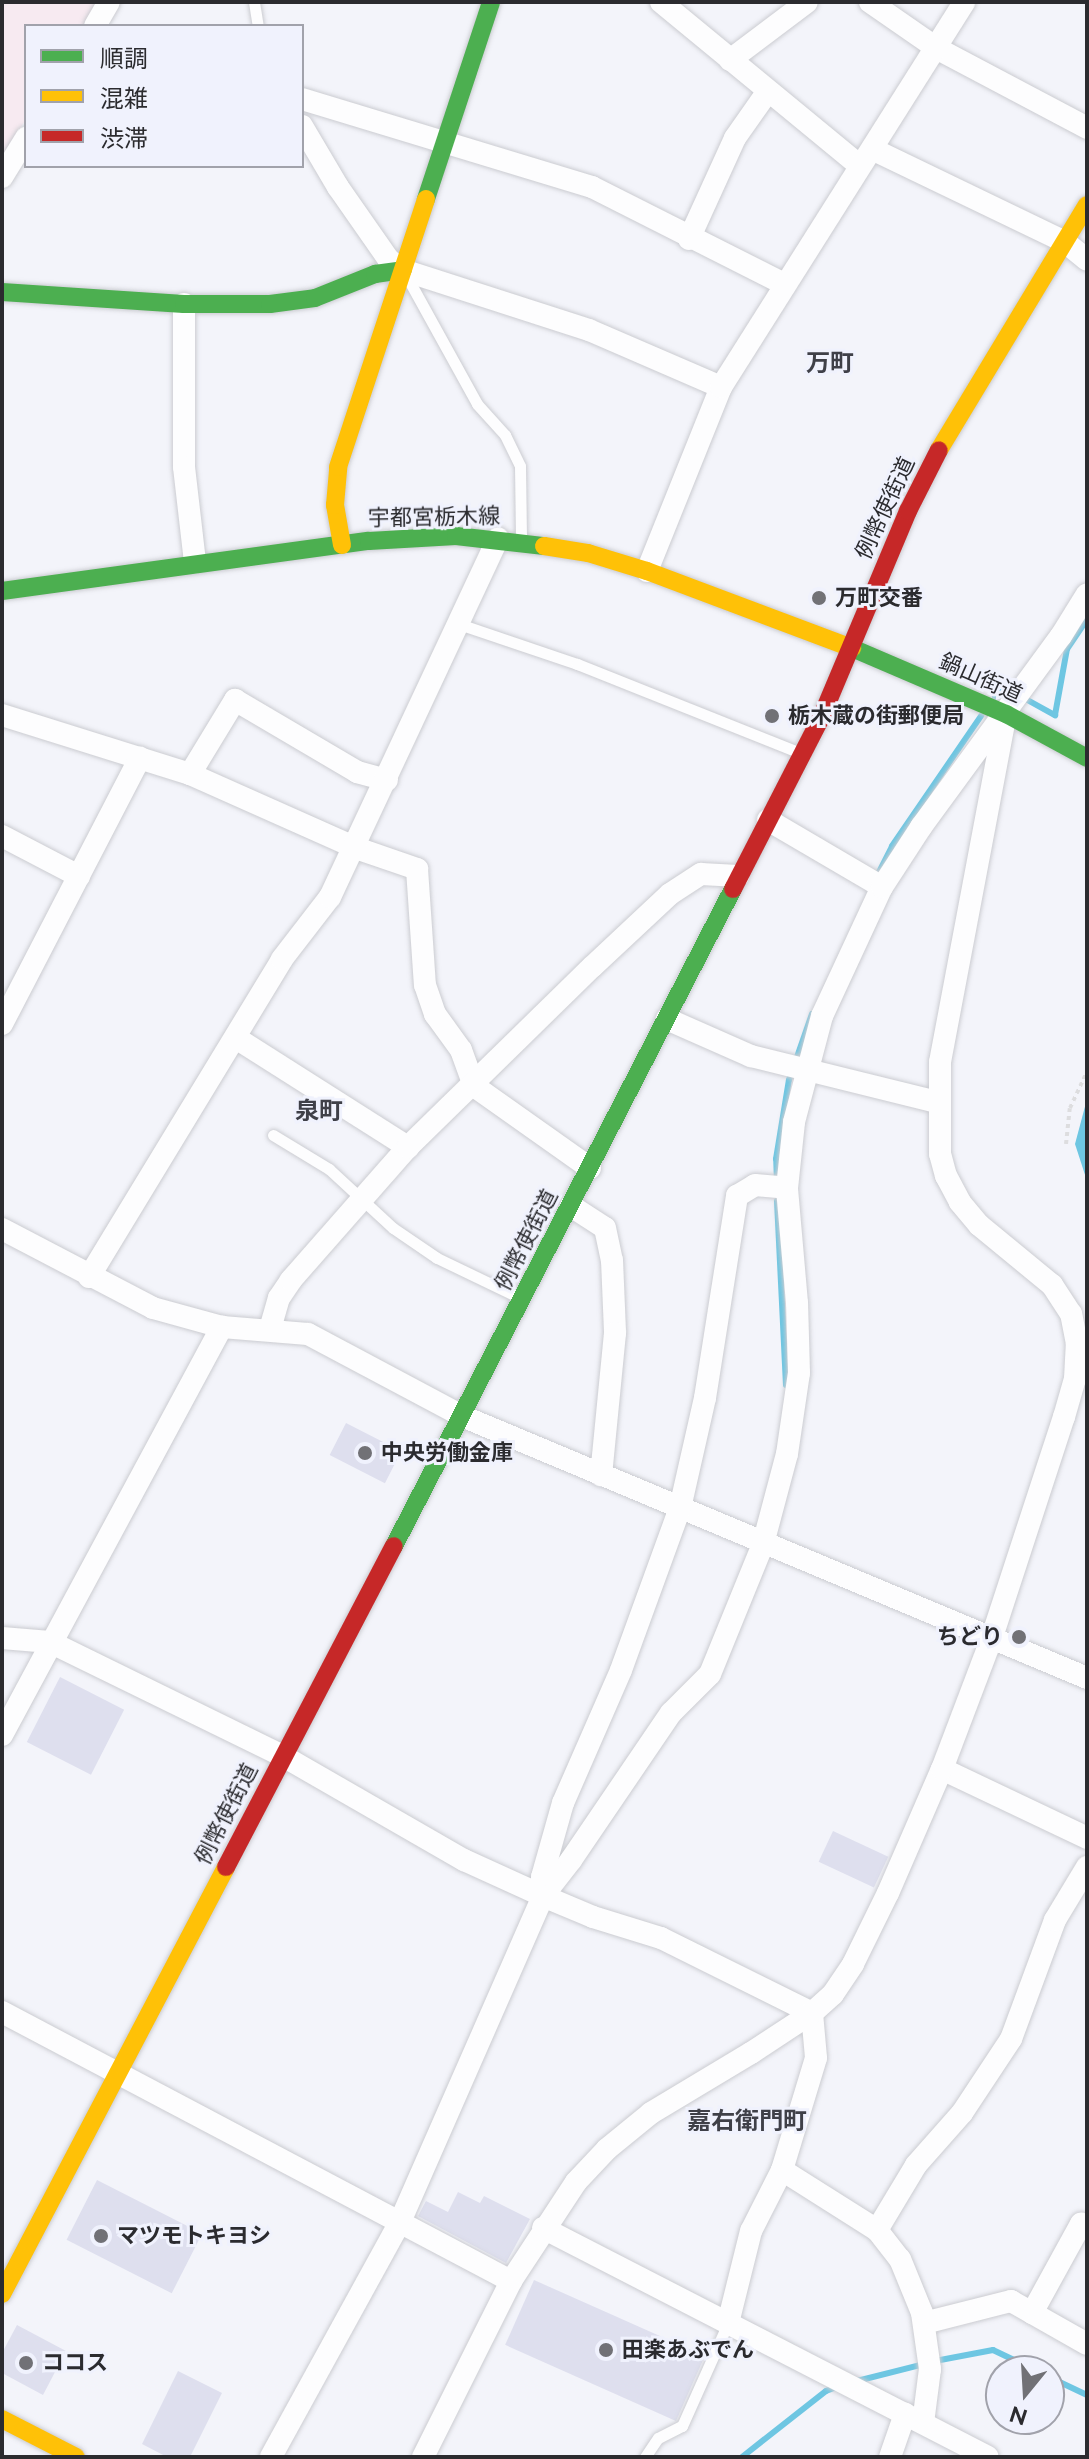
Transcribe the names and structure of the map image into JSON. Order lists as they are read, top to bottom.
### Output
{
  "streets": {
    "main road": ["例幣使街道", "宇都宮栃木線", "鍋山街道"]
  },
  "crossings": [
    ["例幣使街道", "宇都宮栃木線"],
    ["例幣使街道", "鍋山街道"],
    ["宇都宮栃木線", "鍋山街道"]
  ],
  "districts": ["万町", "泉町", "嘉右衛門町"],
  "places": [
    "万町交番",
    "栃木蔵の街郵便局",
    "中央労働金庫",
    "ちどり",
    "マツモトキヨシ",
    "田楽あぶでん",
    "ココス"
  ],
  "legend": ["順調", "混雑", "渋滞"],
  "north": "bottom"
}
